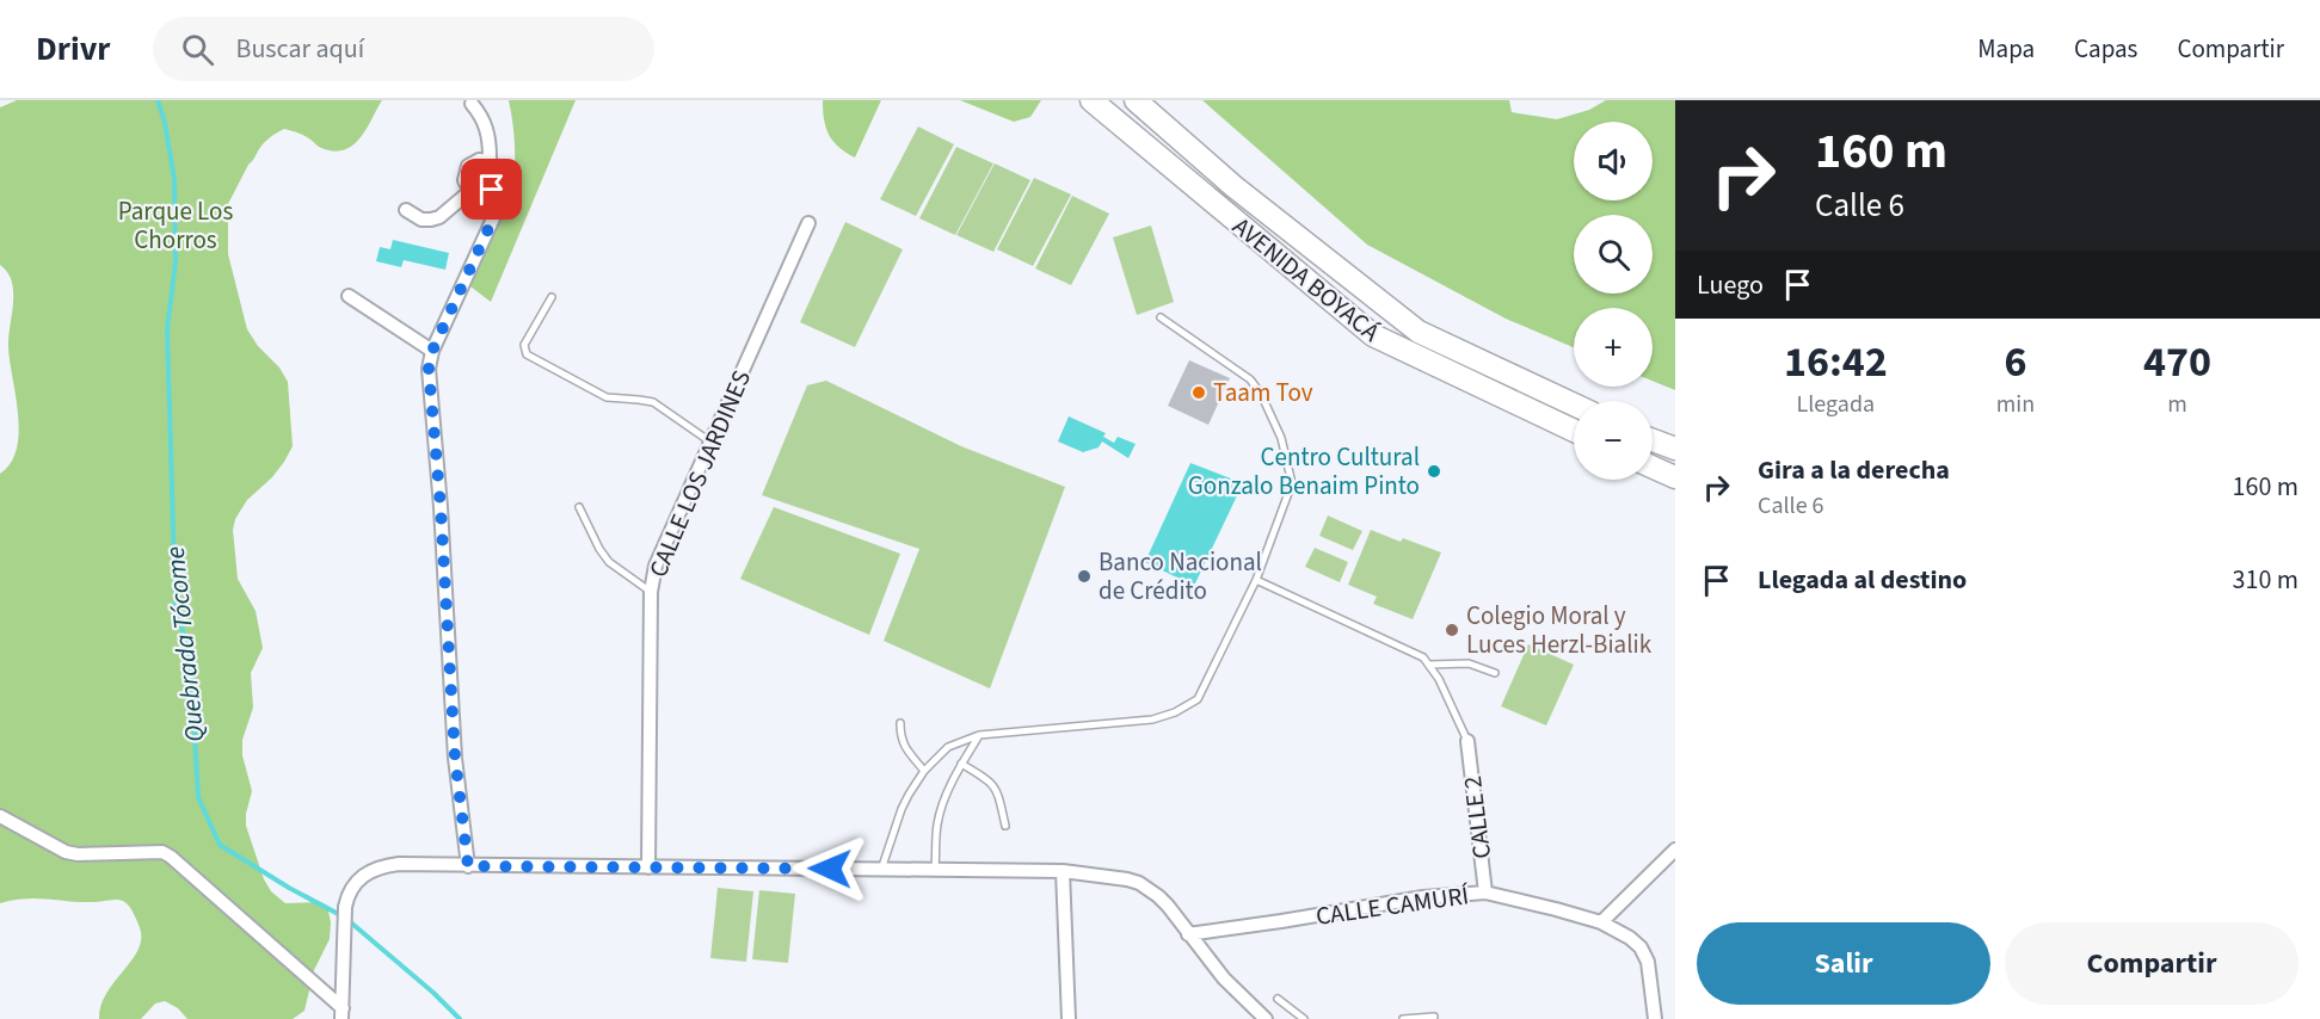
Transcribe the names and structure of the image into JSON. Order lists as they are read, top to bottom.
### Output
{
  "streets": {
    "highway": ["AVENIDA BOYACÁ"],
    "street": ["CALLE LOS JARDINES", "CALLE 2", "CALLE CAMURÍ"]
  },
  "crossings": [
    ["CALLE 2", "CALLE CAMURÍ"]
  ],
  "water": ["Quebrada Tócome"],
  "parks": ["Parque Los Chorros"],
  "places": [
    "Taam Tov",
    "Centro Cultural Gonzalo Benaim Pinto",
    "Banco Nacional de Crédito",
    "Colegio Moral y Luces Herzl-Bialik"
  ],
  "page": {
    "header": "Drivr",
    "search": "Buscar aquí",
    "nav": ["Mapa", "Capas", "Compartir"],
    "turn": ["160 m", "Calle 6"],
    "map_buttons": ["+", "−"],
    "then": "Luego",
    "eta": [
      "16:42",
      "Llegada",
      "6",
      "min",
      "470",
      "m"
    ],
    "list": [
      {
        "name": "Gira a la derecha",
        "note": "Calle 6",
        "value": "160 m"
      },
      {
        "name": "Llegada al destino",
        "value": "310 m"
      }
    ],
    "buttons": ["Salir", "Compartir"]
  }
}
